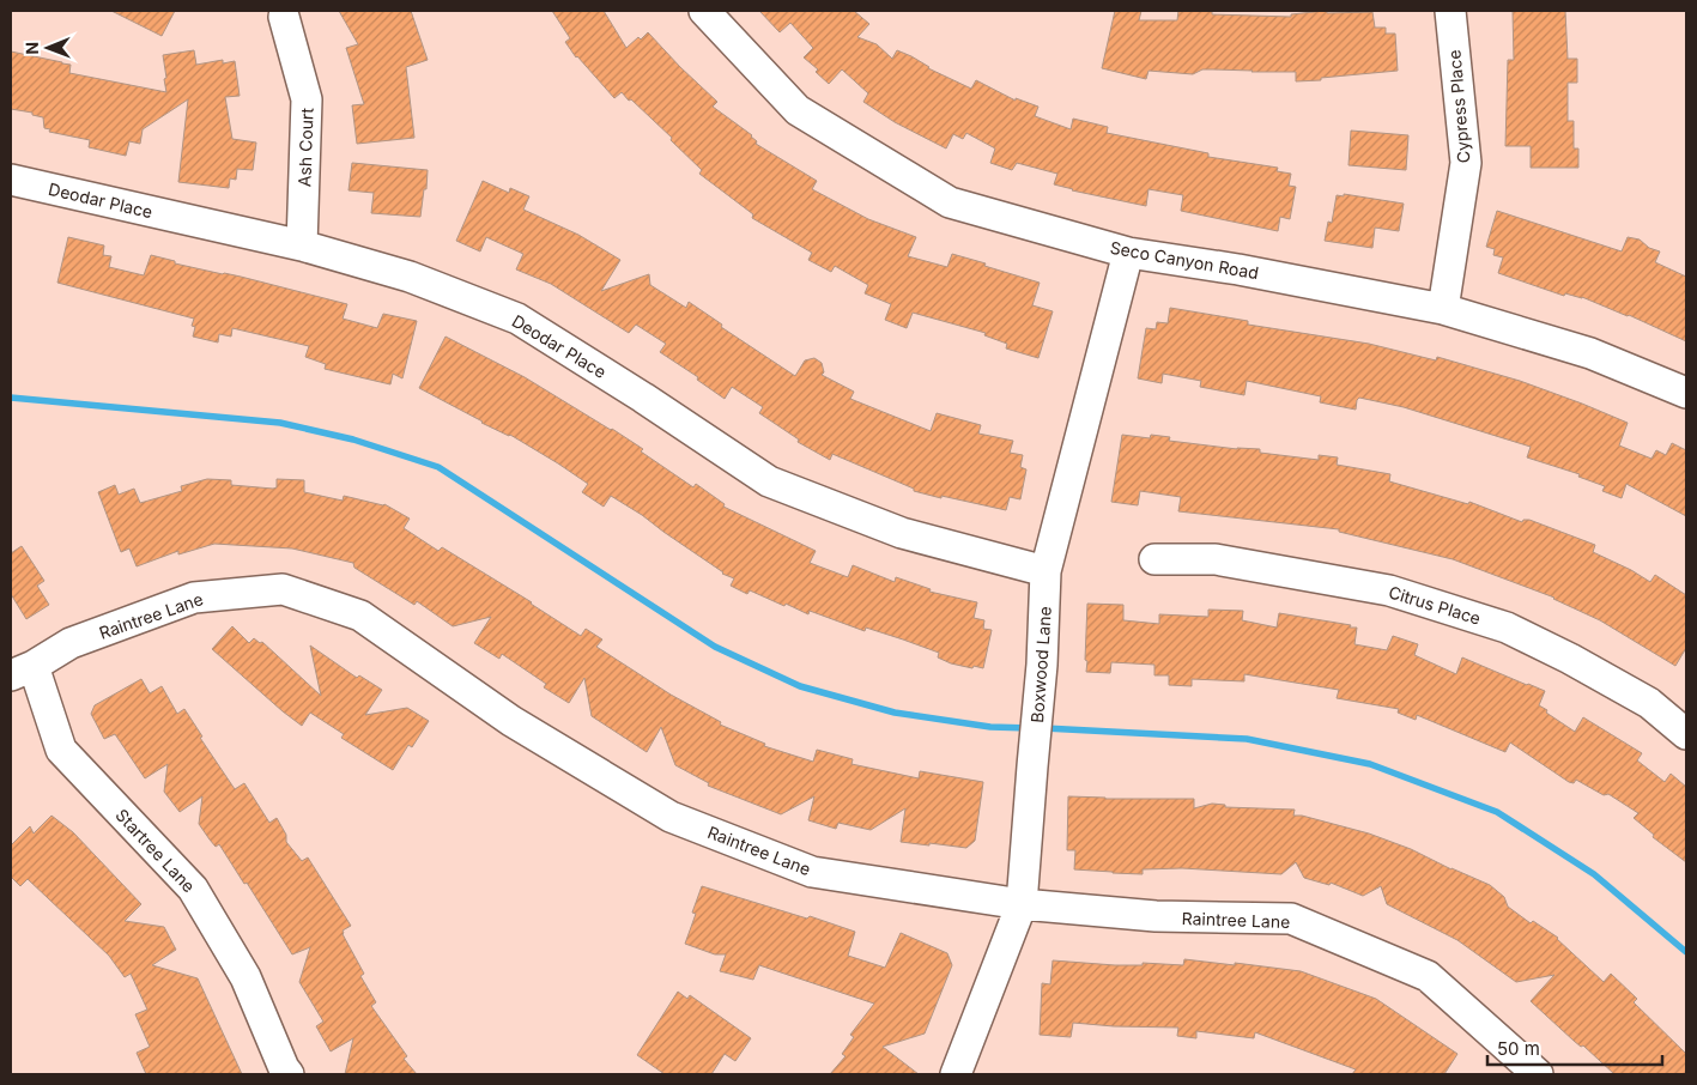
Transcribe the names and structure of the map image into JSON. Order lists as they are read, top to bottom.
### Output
{
  "streets": {
    "street": [
      "Cypress Place",
      "Ash Court",
      "Deodar Place",
      "Seco Canyon Road",
      "Citrus Place",
      "Raintree Lane",
      "Boxwood Lane",
      "Startree Lane"
    ]
  },
  "crossings": [
    ["Cypress Place", "Seco Canyon Road"],
    ["Ash Court", "Deodar Place"],
    ["Deodar Place", "Boxwood Lane"],
    ["Seco Canyon Road", "Boxwood Lane"],
    ["Raintree Lane", "Boxwood Lane"],
    ["Raintree Lane", "Startree Lane"]
  ],
  "scale_bar": "50 m",
  "north": "left"
}
